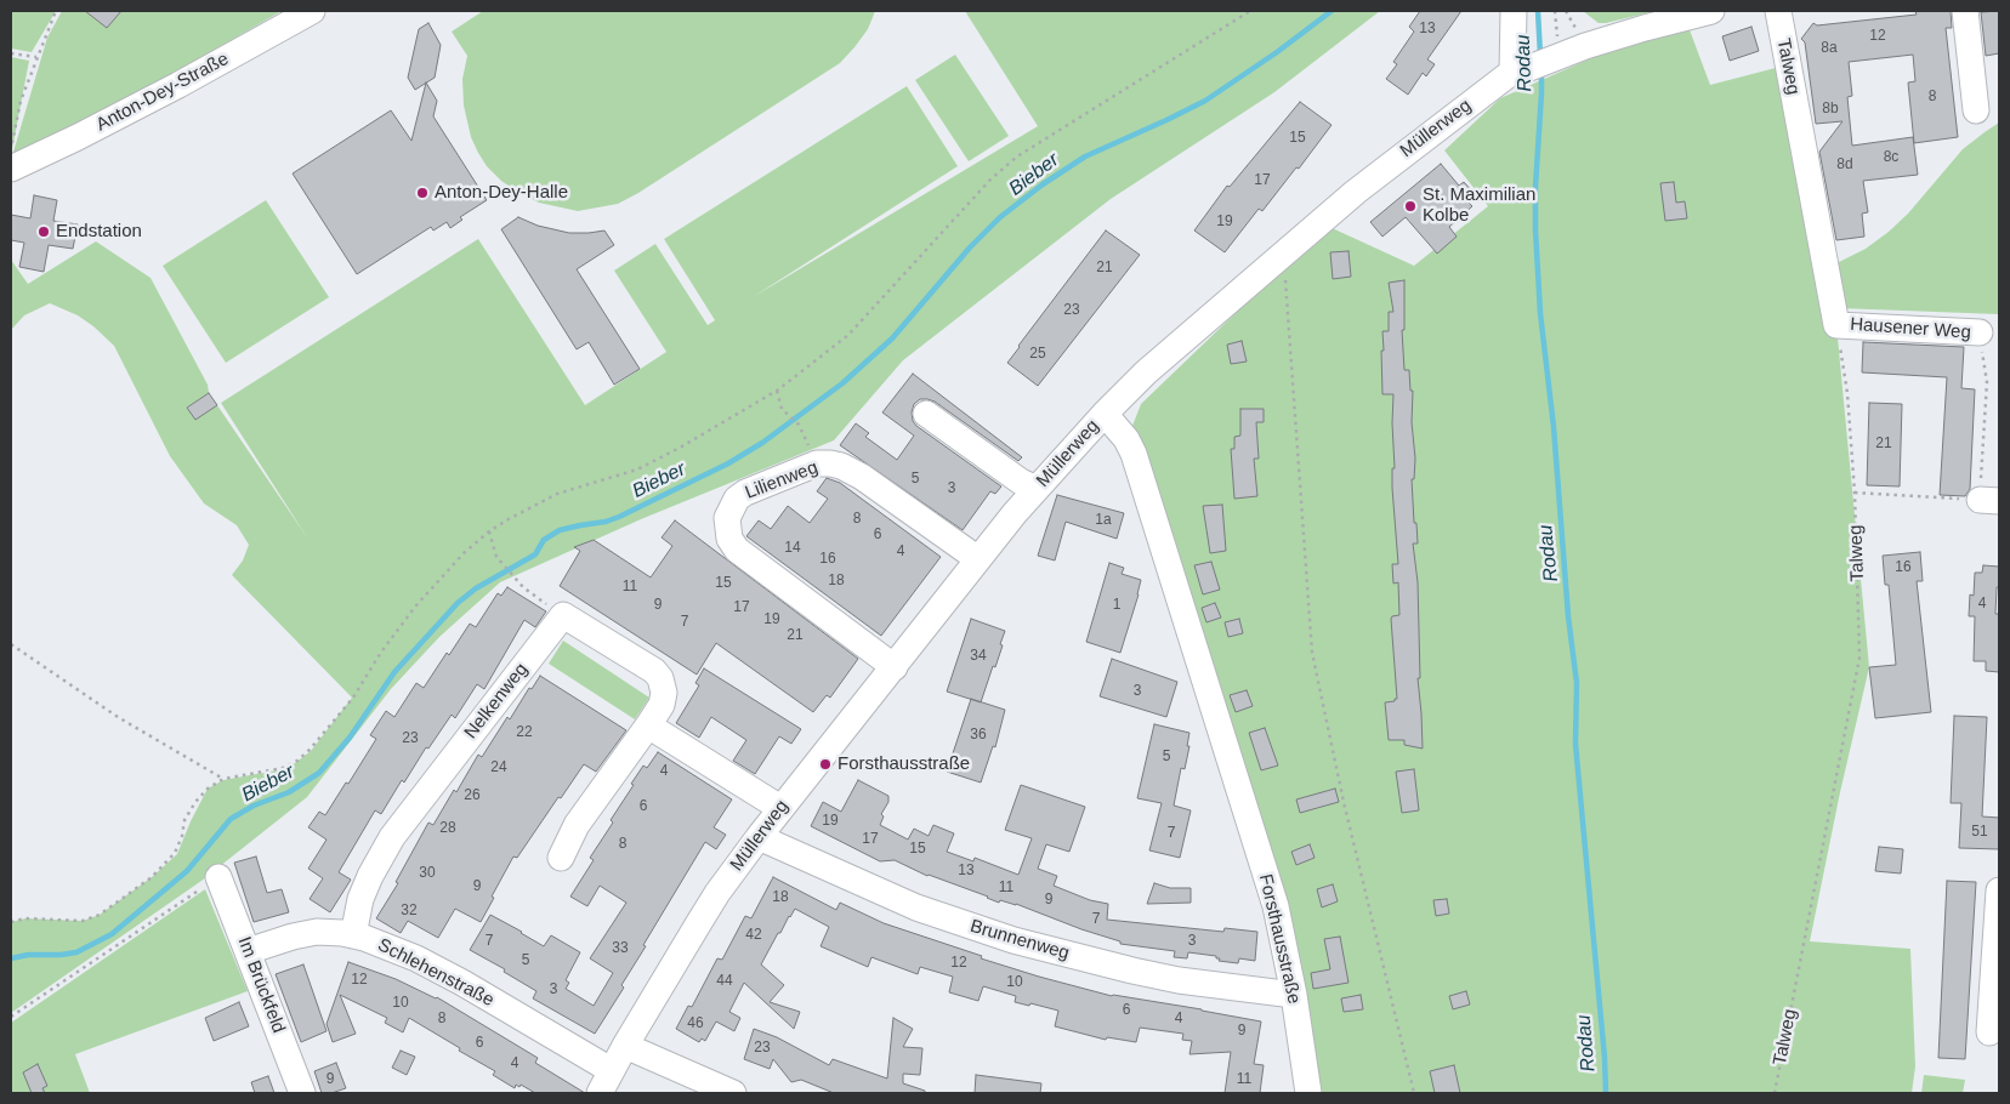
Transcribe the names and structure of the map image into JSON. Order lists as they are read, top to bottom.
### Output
{
  "streets": {
    "street": [
      "Talweg",
      "Anton-Dey-Straße",
      "Müllerweg",
      "Hausener Weg",
      "Lilienweg",
      "Nelkenweg",
      "Forsthausstraße",
      "Brunnenweg",
      "Schlehenstraße",
      "Im Brückfeld"
    ]
  },
  "crossings": [
    ["Talweg", "Hausener Weg"],
    ["Müllerweg", "Lilienweg"],
    ["Müllerweg", "Forsthausstraße"],
    ["Müllerweg", "Brunnenweg"],
    ["Müllerweg", "Schlehenstraße"],
    ["Nelkenweg", "Schlehenstraße"],
    ["Forsthausstraße", "Brunnenweg"],
    ["Schlehenstraße", "Im Brückfeld"]
  ],
  "water": ["Rodau", "Bieber"],
  "places": [
    "Anton-Dey-Halle",
    "St. Maximilian Kolbe",
    "Endstation",
    "Forsthausstraße"
  ],
  "house_numbers": [
    "13",
    "12",
    "8a",
    "8",
    "8b",
    "15",
    "8c",
    "8d",
    "17",
    "19",
    "21",
    "23",
    "25",
    "21",
    "5",
    "3",
    "8",
    "1a",
    "6",
    "14",
    "4",
    "16",
    "16",
    "18",
    "15",
    "11",
    "4",
    "9",
    "1",
    "17",
    "19",
    "7",
    "21",
    "34",
    "3",
    "22",
    "36",
    "23",
    "5",
    "24",
    "4",
    "26",
    "6",
    "19",
    "28",
    "51",
    "7",
    "17",
    "8",
    "15",
    "13",
    "30",
    "9",
    "11",
    "18",
    "9",
    "32",
    "7",
    "42",
    "7",
    "3",
    "33",
    "5",
    "12",
    "12",
    "44",
    "10",
    "3",
    "10",
    "6",
    "8",
    "4",
    "46",
    "9",
    "6",
    "23",
    "4",
    "9",
    "11"
  ]
}
